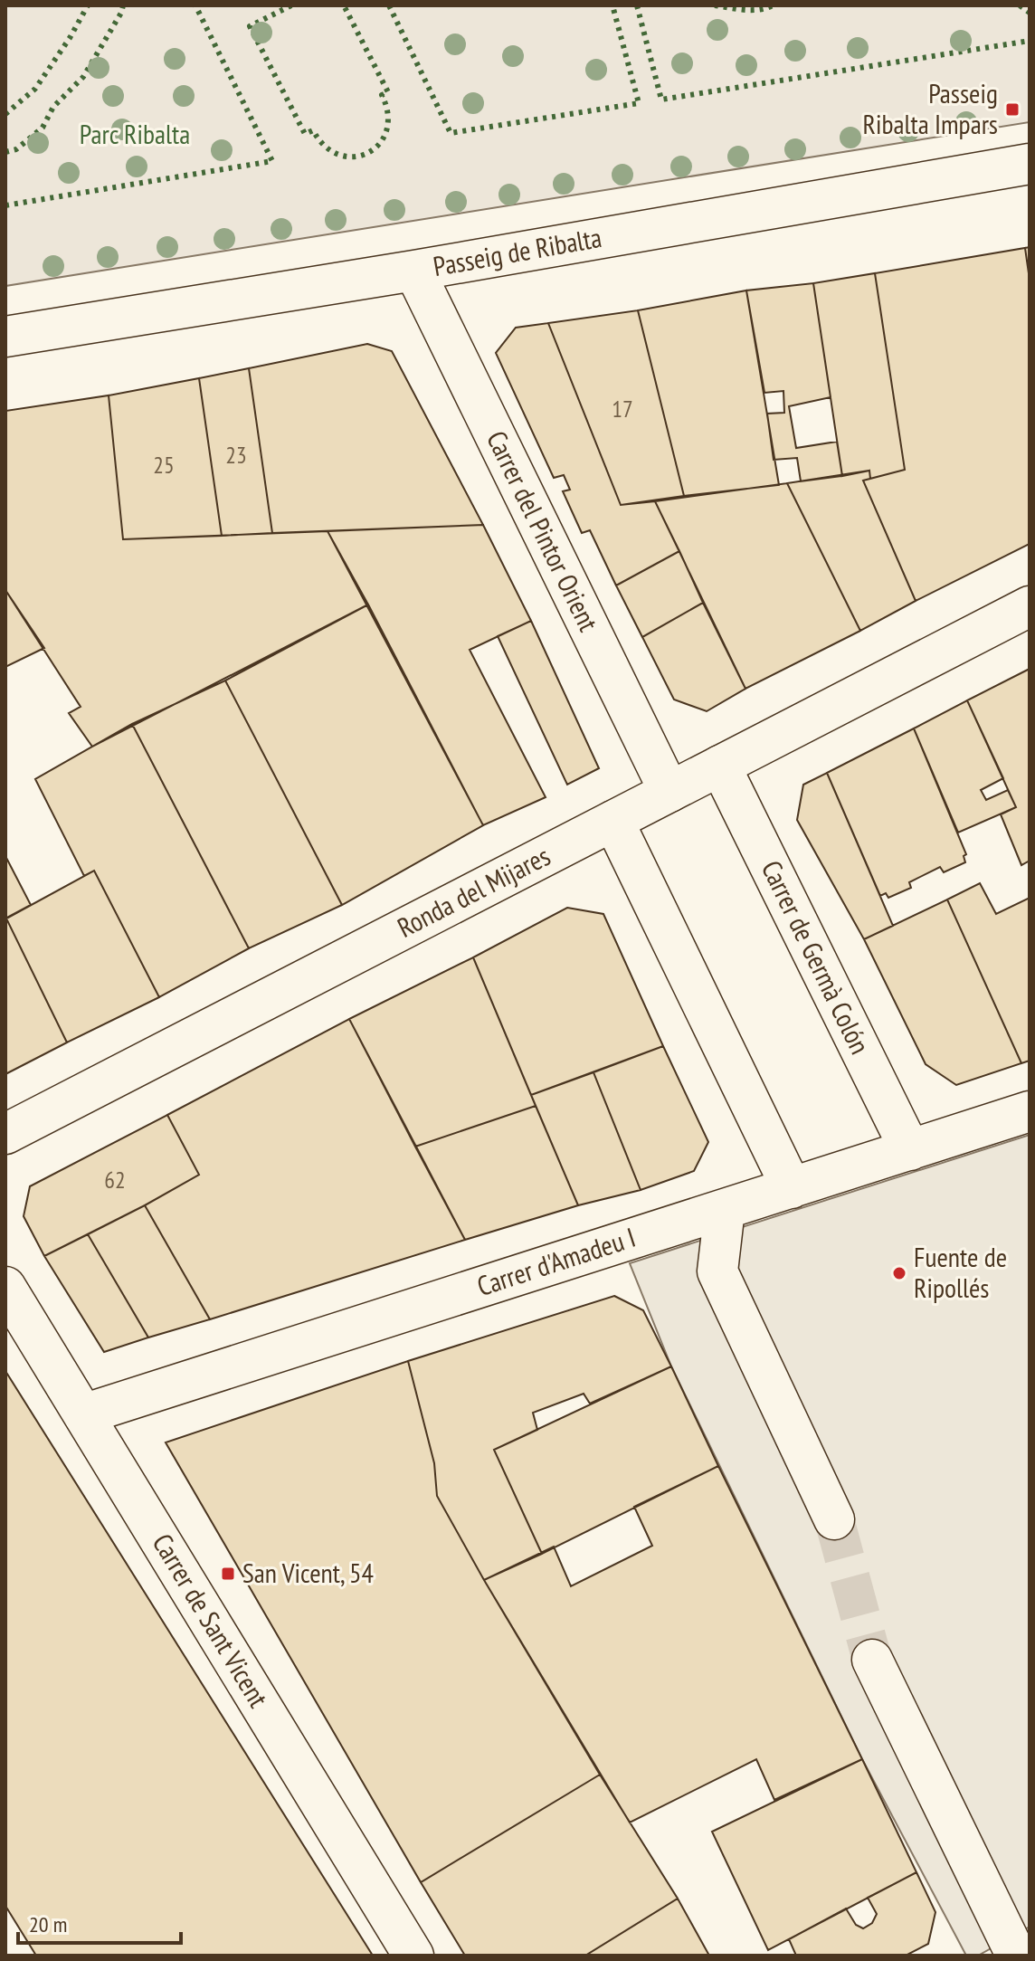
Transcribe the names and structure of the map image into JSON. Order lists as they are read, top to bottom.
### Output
{
  "streets": {
    "street": [
      "Passeig de Ribalta",
      "Carrer del Pintor Orient",
      "Ronda del Mijares",
      "Carrer de Germà Colón",
      "Carrer d'Amadeu I",
      "Carrer de Sant Vicent"
    ]
  },
  "crossings": [
    ["Passeig de Ribalta", "Carrer del Pintor Orient"],
    ["Carrer del Pintor Orient", "Ronda del Mijares"],
    ["Ronda del Mijares", "Carrer de Germà Colón"],
    ["Carrer de Germà Colón", "Carrer d'Amadeu I"],
    ["Carrer d'Amadeu I", "Carrer de Sant Vicent"]
  ],
  "parks": ["Parc Ribalta"],
  "places": {
    "transit": ["Passeig Ribalta Impars", "San Vicent, 54"],
    "other": ["Fuente de Ripollés"]
  },
  "house_numbers": [
    "17",
    "23",
    "25",
    "62"
  ],
  "scale_bar": "20 m"
}
